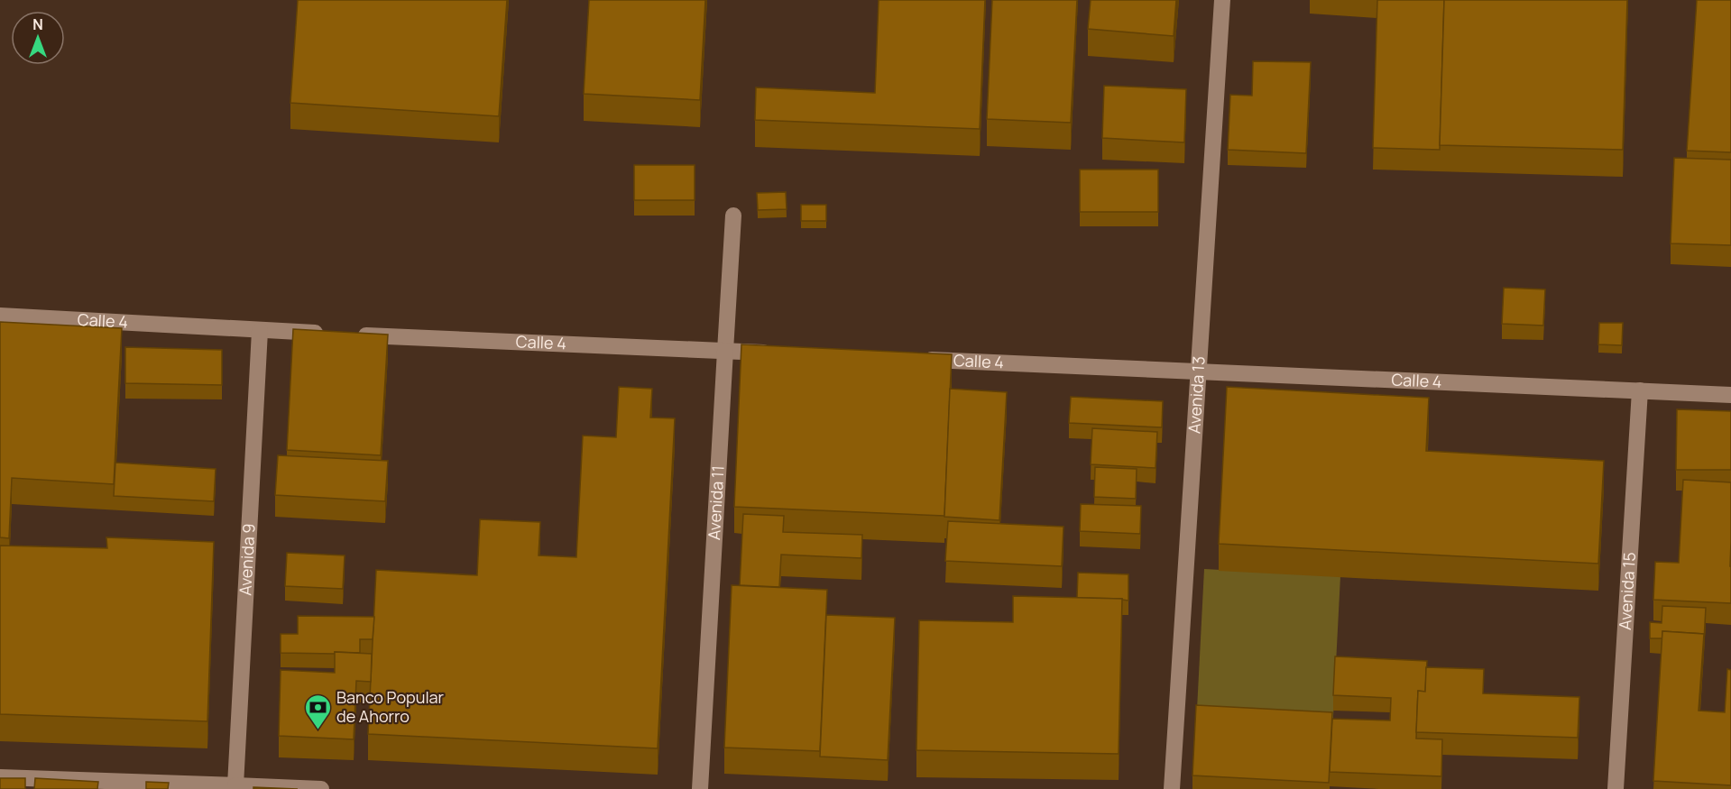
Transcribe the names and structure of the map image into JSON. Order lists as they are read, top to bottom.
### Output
{
  "streets": {
    "street": [
      "Calle 4",
      "Avenida 13",
      "Avenida 11",
      "Avenida 9",
      "Avenida 15"
    ]
  },
  "crossings": [
    ["Calle 4", "Avenida 13"],
    ["Calle 4", "Avenida 11"],
    ["Calle 4", "Avenida 9"],
    ["Calle 4", "Avenida 15"]
  ],
  "places": {
    "bank": ["Banco Popular de Ahorro"]
  },
  "north": "top"
}
